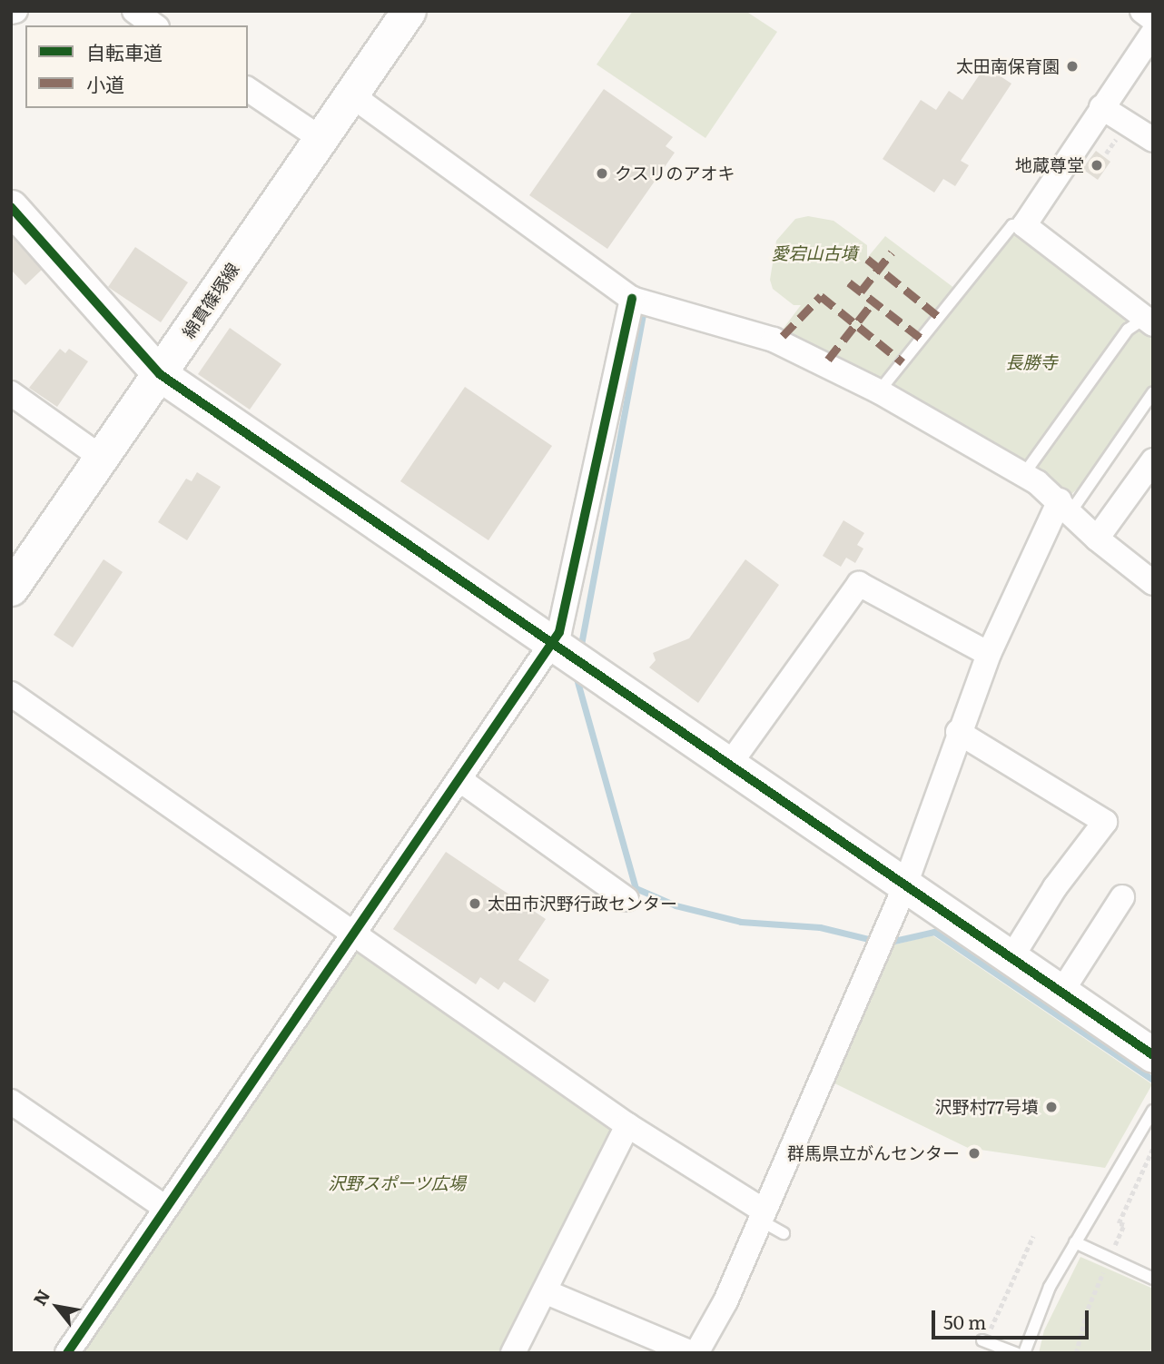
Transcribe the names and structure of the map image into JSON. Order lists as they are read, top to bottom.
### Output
{
  "streets": {
    "street": ["綿貫篠塚線"]
  },
  "parks": ["愛宕山古墳", "長勝寺", "沢野スポーツ広場"],
  "places": [
    "太田南保育園",
    "地蔵尊堂",
    "クスリのアオキ",
    "太田市沢野行政センター",
    "沢野村77号墳",
    "群馬県立がんセンター"
  ],
  "legend": ["自転車道", "小道"],
  "scale_bar": "50 m",
  "north": "top left"
}
